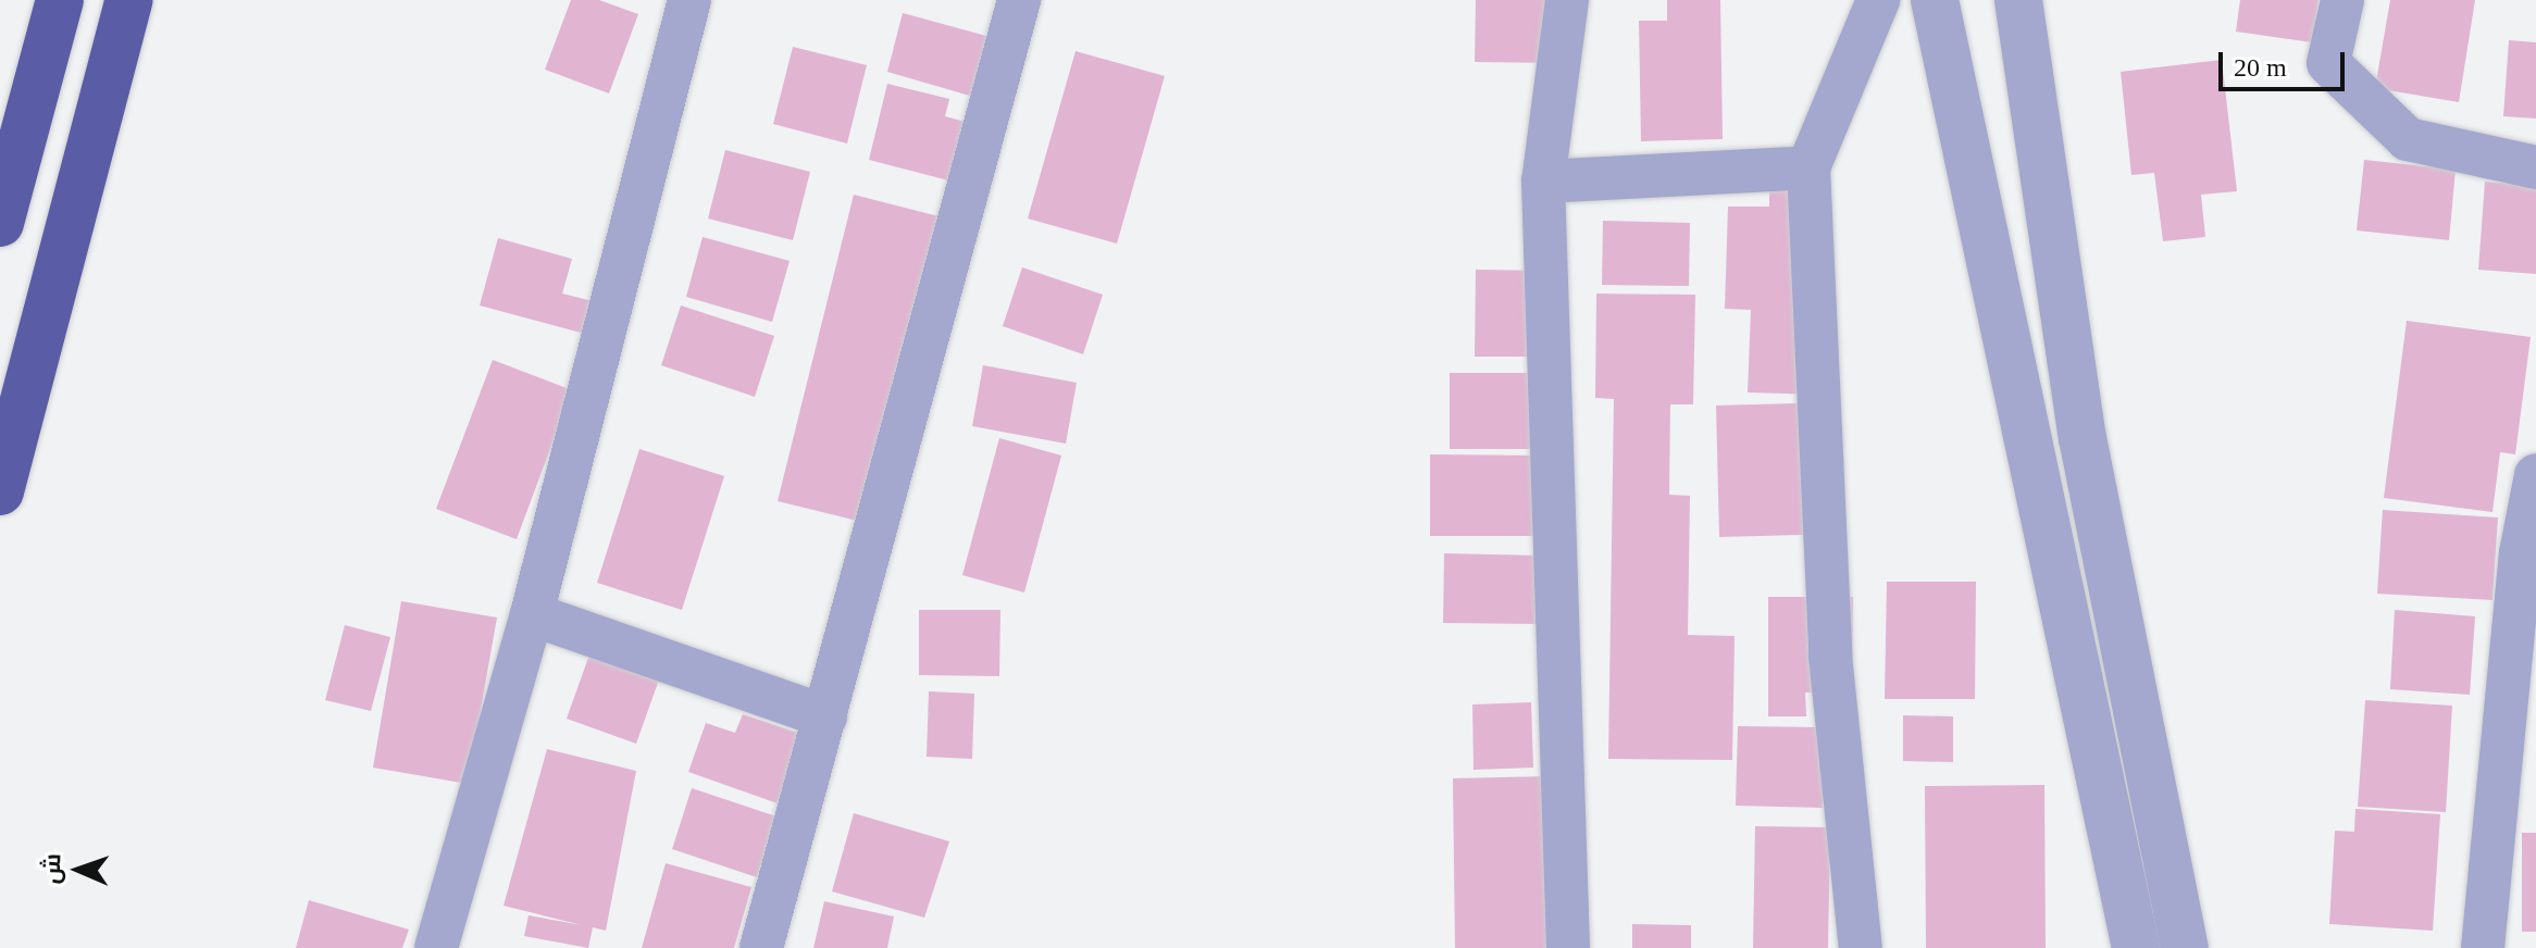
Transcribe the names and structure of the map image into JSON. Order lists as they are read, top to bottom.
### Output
{
  "scale_bar": "20 m",
  "north": "left"
}
